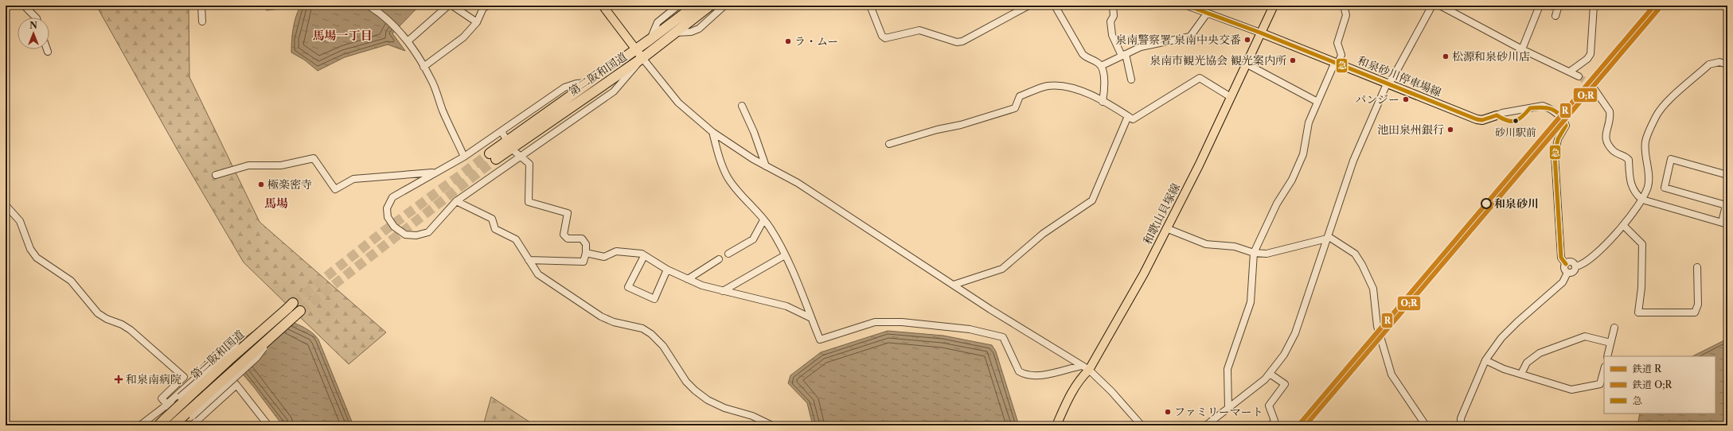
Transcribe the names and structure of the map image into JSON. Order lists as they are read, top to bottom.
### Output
{
  "streets": {
    "highway": ["第二阪和国道"],
    "main road": ["和泉砂川停車場線", "和歌山貝塚線"]
  },
  "crossings": [
    ["和泉砂川停車場線", "和歌山貝塚線"]
  ],
  "districts": ["馬場一丁目", "馬場"],
  "places": {
    "other": [
      "泉南警察署 泉南中央交番",
      "ラ・ムー",
      "松源和泉砂川店",
      "泉南市観光協会 観光案内所",
      "パンジー",
      "砂川駅前",
      "池田泉州銀行",
      "極楽密寺",
      "和泉砂川",
      "ファミリーマート"
    ],
    "health": ["和泉南病院"]
  },
  "lines": ["rail line R", "transit line 急", "rail line O;R"],
  "legend": ["鉄道 R", "鉄道 O;R", "急"],
  "north": "top"
}
